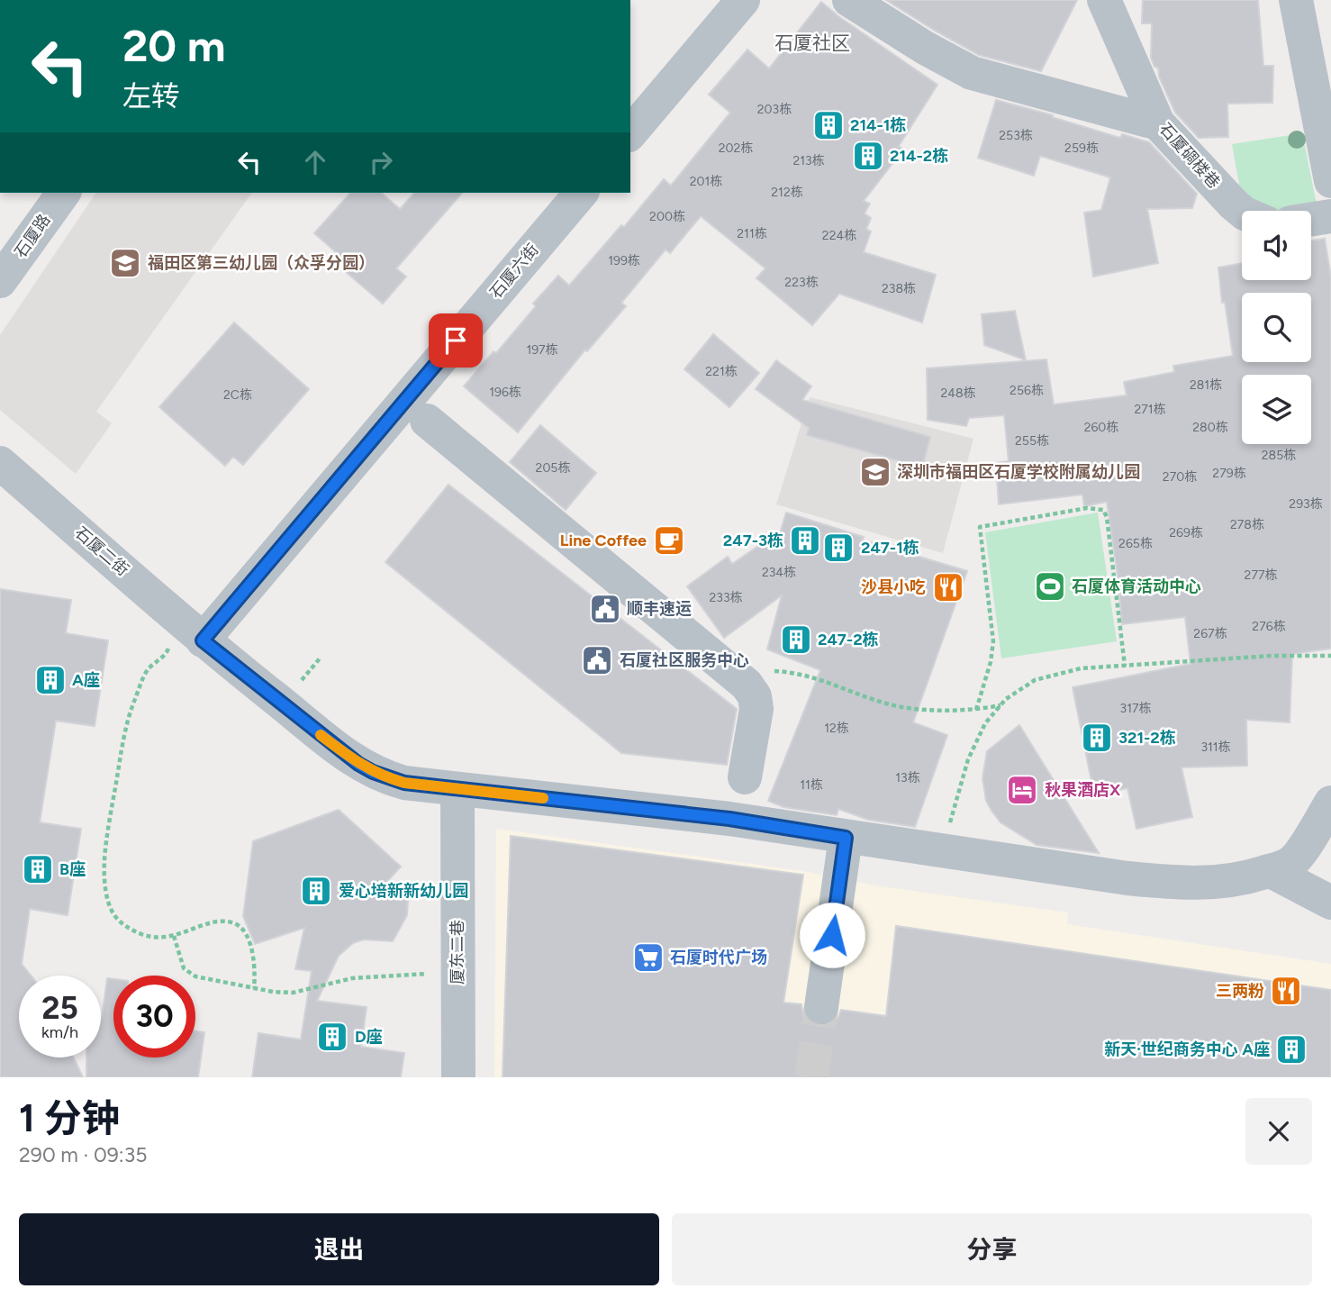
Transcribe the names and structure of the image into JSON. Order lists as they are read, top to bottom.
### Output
{
  "streets": {
    "street": [
      "石厦碉楼巷",
      "石厦路",
      "石厦六街",
      "石厦二街",
      "厦东二巷"
    ]
  },
  "crossings": [
    ["石厦六街", "石厦二街"],
    ["石厦二街", "厦东二巷"]
  ],
  "districts": ["石厦社区"],
  "places": {
    "building": [
      "214-1栋",
      "214-2栋",
      "247-3栋",
      "247-1栋",
      "247-2栋",
      "A座",
      "321-2栋",
      "B座",
      "爱心培新新幼儿园",
      "D座",
      "新天·世纪商务中心 A座"
    ],
    "school or university": ["福田区第三幼儿园（众孚分园）", "深圳市福田区石厦学校附属幼儿园"],
    "cafe": ["Line Coffee"],
    "sports": ["石厦体育活动中心"],
    "restaurant": ["沙县小吃", "三两粉"],
    "public building": ["顺丰速运", "石厦社区服务中心"],
    "hotel": ["秋果酒店X"],
    "supermarket": ["石厦时代广场"]
  },
  "house_numbers": [
    "203栋",
    "253栋",
    "202栋",
    "259栋",
    "213栋",
    "201栋",
    "212栋",
    "200栋",
    "211栋",
    "224栋",
    "199栋",
    "223栋",
    "238栋",
    "197栋",
    "221栋",
    "281栋",
    "256栋",
    "196栋",
    "248栋",
    "2C栋",
    "271栋",
    "260栋",
    "280栋",
    "255栋",
    "285栋",
    "205栋",
    "279栋",
    "270栋",
    "293栋",
    "278栋",
    "269栋",
    "265栋",
    "234栋",
    "277栋",
    "233栋",
    "276栋",
    "267栋",
    "317栋",
    "12栋",
    "311栋",
    "13栋",
    "11栋"
  ],
  "page": {
    "turn": ["20 m", "左转"],
    "speed": "25 km/h",
    "limit": "30",
    "heading": ["1 分钟", "290 m · 09:35"],
    "buttons": ["退出", "分享"]
  }
}
